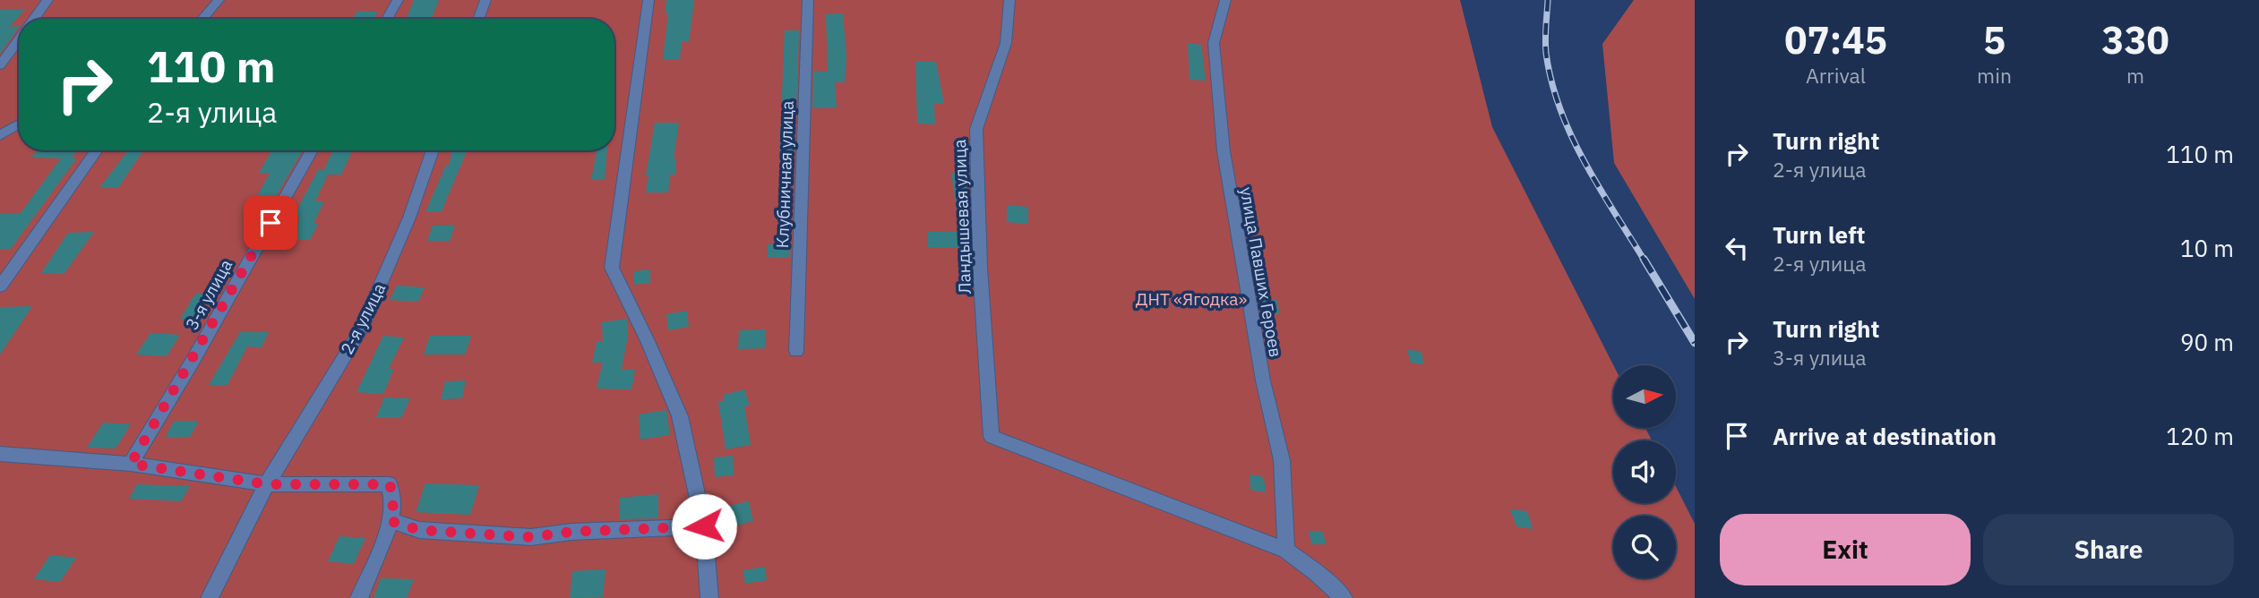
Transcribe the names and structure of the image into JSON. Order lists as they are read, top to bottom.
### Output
{
  "streets": {
    "street": [
      "Клубничная улица",
      "Ландышевая улица",
      "улица Павших Героев",
      "3-я улица",
      "2-я улица"
    ]
  },
  "crossings": [
    ["Ландышевая улица", "улица Павших Героев"]
  ],
  "parks": ["ДНТ «Ягодка»"],
  "north": "right",
  "page": {
    "eta": [
      "07:45",
      "Arrival",
      "5",
      "min",
      "330",
      "m"
    ],
    "turn": ["110 m", "2-я улица"],
    "list": [
      {
        "name": "Turn right",
        "note": "2-я улица",
        "value": "110 m"
      },
      {
        "name": "Turn left",
        "note": "2-я улица",
        "value": "10 m"
      },
      {
        "name": "Turn right",
        "note": "3-я улица",
        "value": "90 m"
      },
      {
        "name": "Arrive at destination",
        "value": "120 m"
      }
    ],
    "buttons": ["Exit", "Share"]
  }
}
